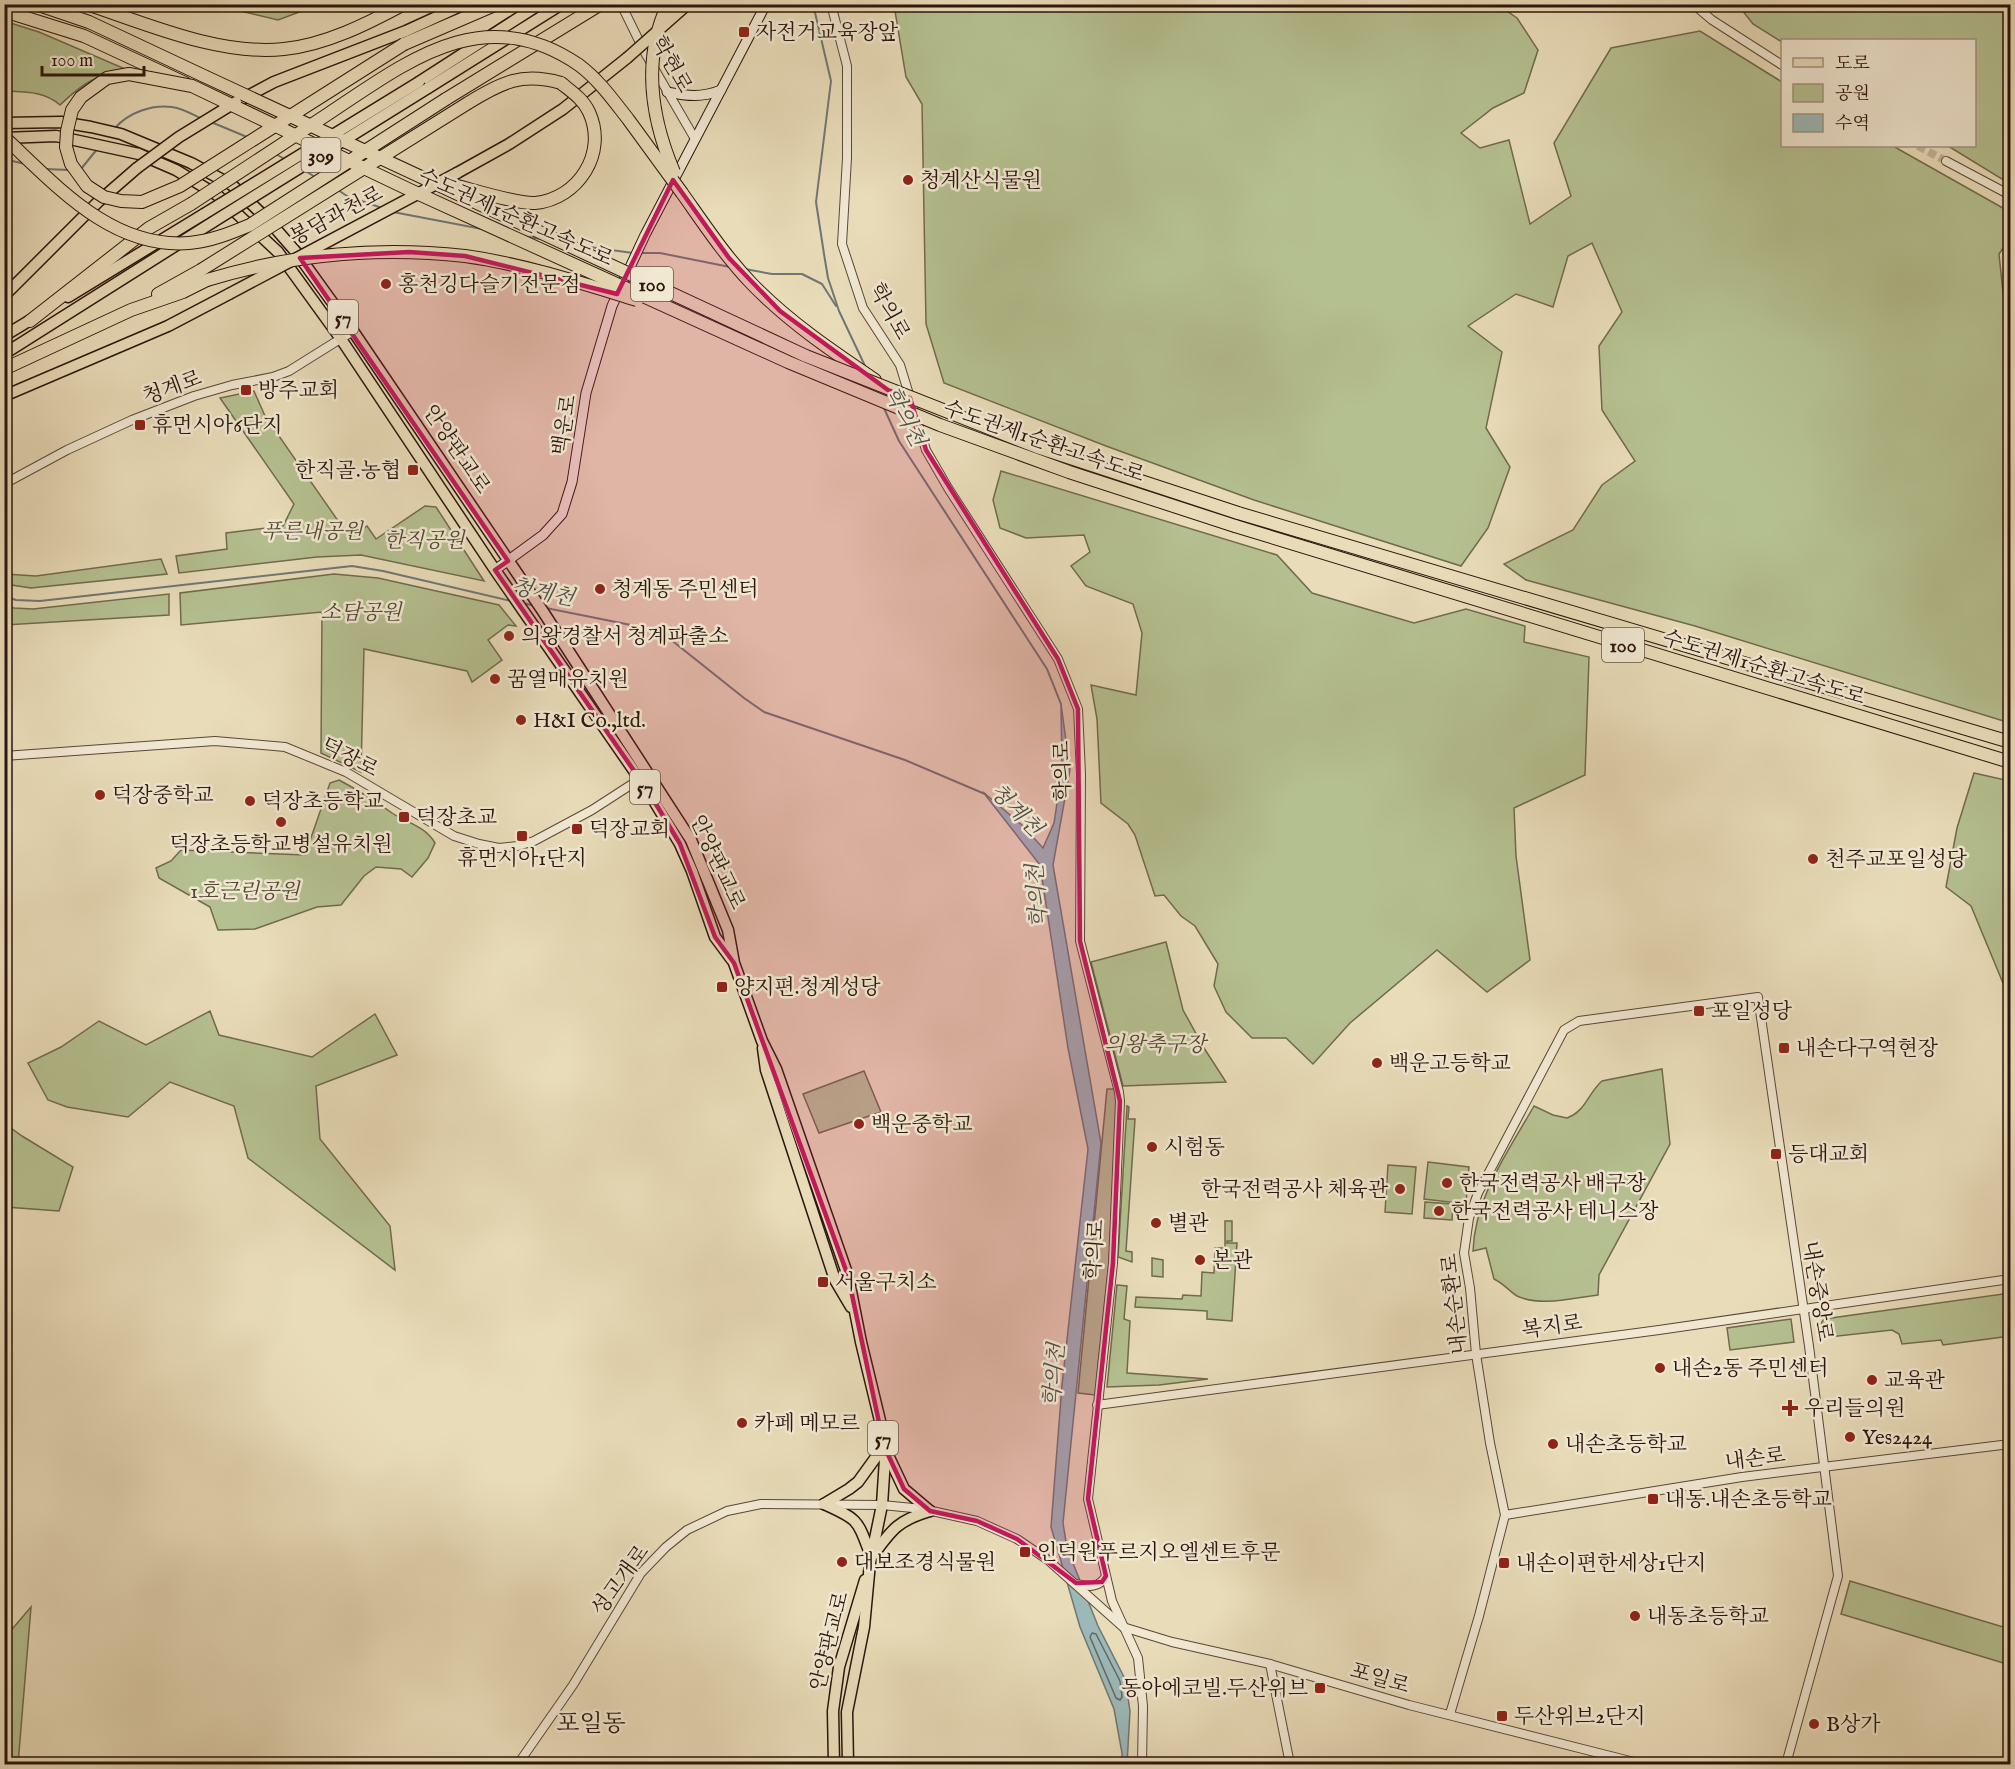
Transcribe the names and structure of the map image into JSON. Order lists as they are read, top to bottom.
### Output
{
  "streets": {
    "highway": ["수도권제1순환고속도로", "100"],
    "main road": [
      "309",
      "봉담과천로",
      "57",
      "백운로",
      "안양판교로"
    ],
    "street": [
      "학현로",
      "학의로",
      "청계로",
      "덕장로",
      "내손중앙로",
      "내손순환로",
      "복지로",
      "내손로",
      "성고개로",
      "포일로"
    ]
  },
  "crossings": [
    ["학현로", "백운로"],
    ["학의로", "복지로"],
    ["학의로", "포일로"],
    ["청계로", "안양판교로"],
    ["백운로", "안양판교로"],
    ["안양판교로", "덕장로"],
    ["안양판교로", "성고개로"],
    ["내손중앙로", "내손순환로"],
    ["내손중앙로", "복지로"],
    ["내손중앙로", "내손로"],
    ["내손순환로", "복지로"],
    ["내손순환로", "내손로"],
    ["내손순환로", "포일로"]
  ],
  "districts": ["포일동"],
  "water": ["학의천", "청계천"],
  "parks": [
    "푸른내공원",
    "한직공원",
    "소담공원",
    "1호근린공원",
    "의왕축구장"
  ],
  "places": {
    "transit": [
      "자전거교육장앞",
      "방주교회",
      "휴먼시아6단지",
      "한직골.농협",
      "덕장초교",
      "덕장교회",
      "휴먼시아1단지",
      "양지편.청계성당",
      "포일성당",
      "내손다구역현장",
      "등대교회",
      "서울구치소",
      "내동.내손초등학교",
      "인덕원푸르지오엘센트후문",
      "내손이편한세상1단지",
      "동아에코빌.두산위브",
      "두산위브2단지"
    ],
    "other": [
      "청계산식물원",
      "홍천깅다슬기전문점",
      "청계동 주민센터",
      "의왕경찰서 청계파출소",
      "꿈열매유치원",
      "H&I Co.,ltd.",
      "덕장중학교",
      "덕장초등학교",
      "덕장초등학교병설유치원",
      "천주교포일성당",
      "백운고등학교",
      "백운중학교",
      "시험동",
      "한국전력공사 배구장",
      "한국전력공사 체육관",
      "한국전력공사 테니스장",
      "별관",
      "본관",
      "내손2동 주민센터",
      "교육관",
      "카페 메모르",
      "Yes2424",
      "내손초등학교",
      "대보조경식물원",
      "내동초등학교",
      "B상가"
    ],
    "health": ["우리들의원"]
  },
  "legend": ["도로", "공원", "수역"],
  "scale_bar": "100 m"
}
